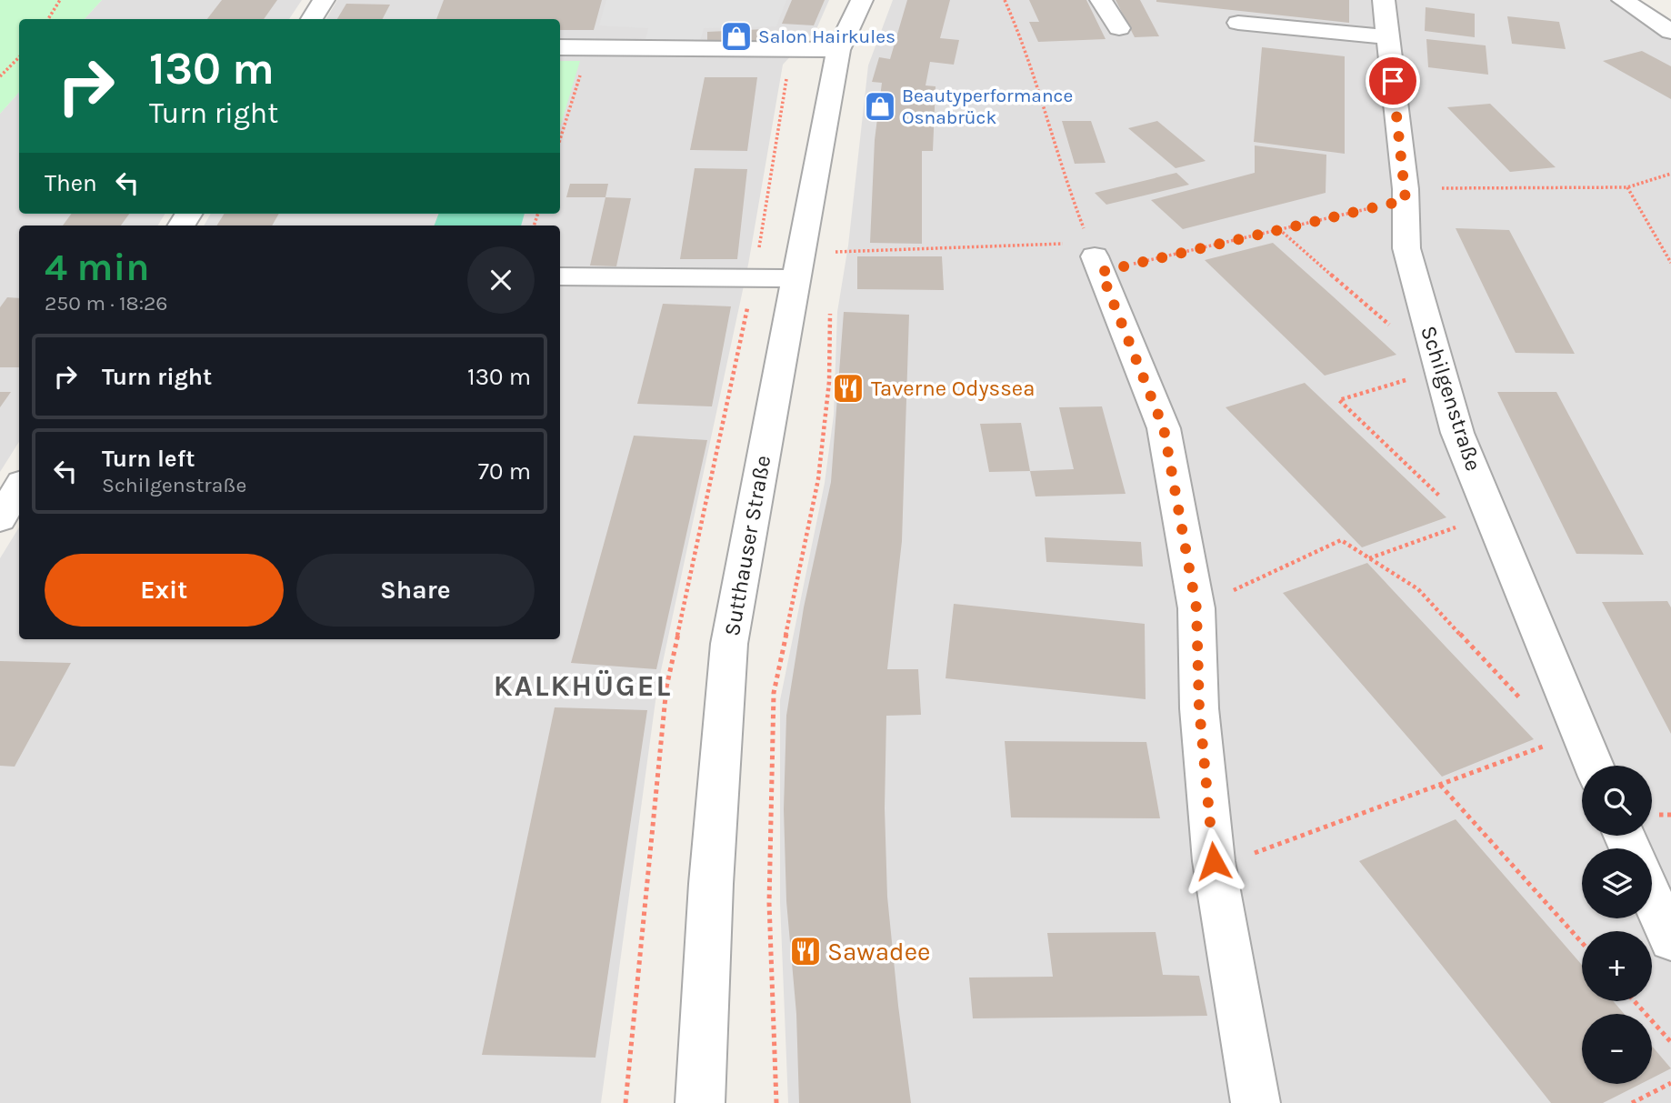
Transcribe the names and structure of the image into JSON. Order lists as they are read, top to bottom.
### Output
{
  "streets": {
    "street": ["Schilgenstraße", "Sutthauser Straße"]
  },
  "districts": ["KALKHÜGEL"],
  "places": {
    "shop": ["Salon Hairkules", "Beautyperformance Osnabrück"],
    "restaurant": ["Taverne Odyssea", "Sawadee"]
  },
  "page": {
    "turn": ["130 m", "Turn right"],
    "then": "Then",
    "heading": ["4 min", "250 m · 18:26"],
    "list": [
      {
        "name": "Turn right",
        "value": "130 m"
      },
      {
        "name": "Turn left",
        "note": "Schilgenstraße",
        "value": "70 m"
      }
    ],
    "buttons": ["Exit", "Share"],
    "map_buttons": ["+", "−"]
  }
}
